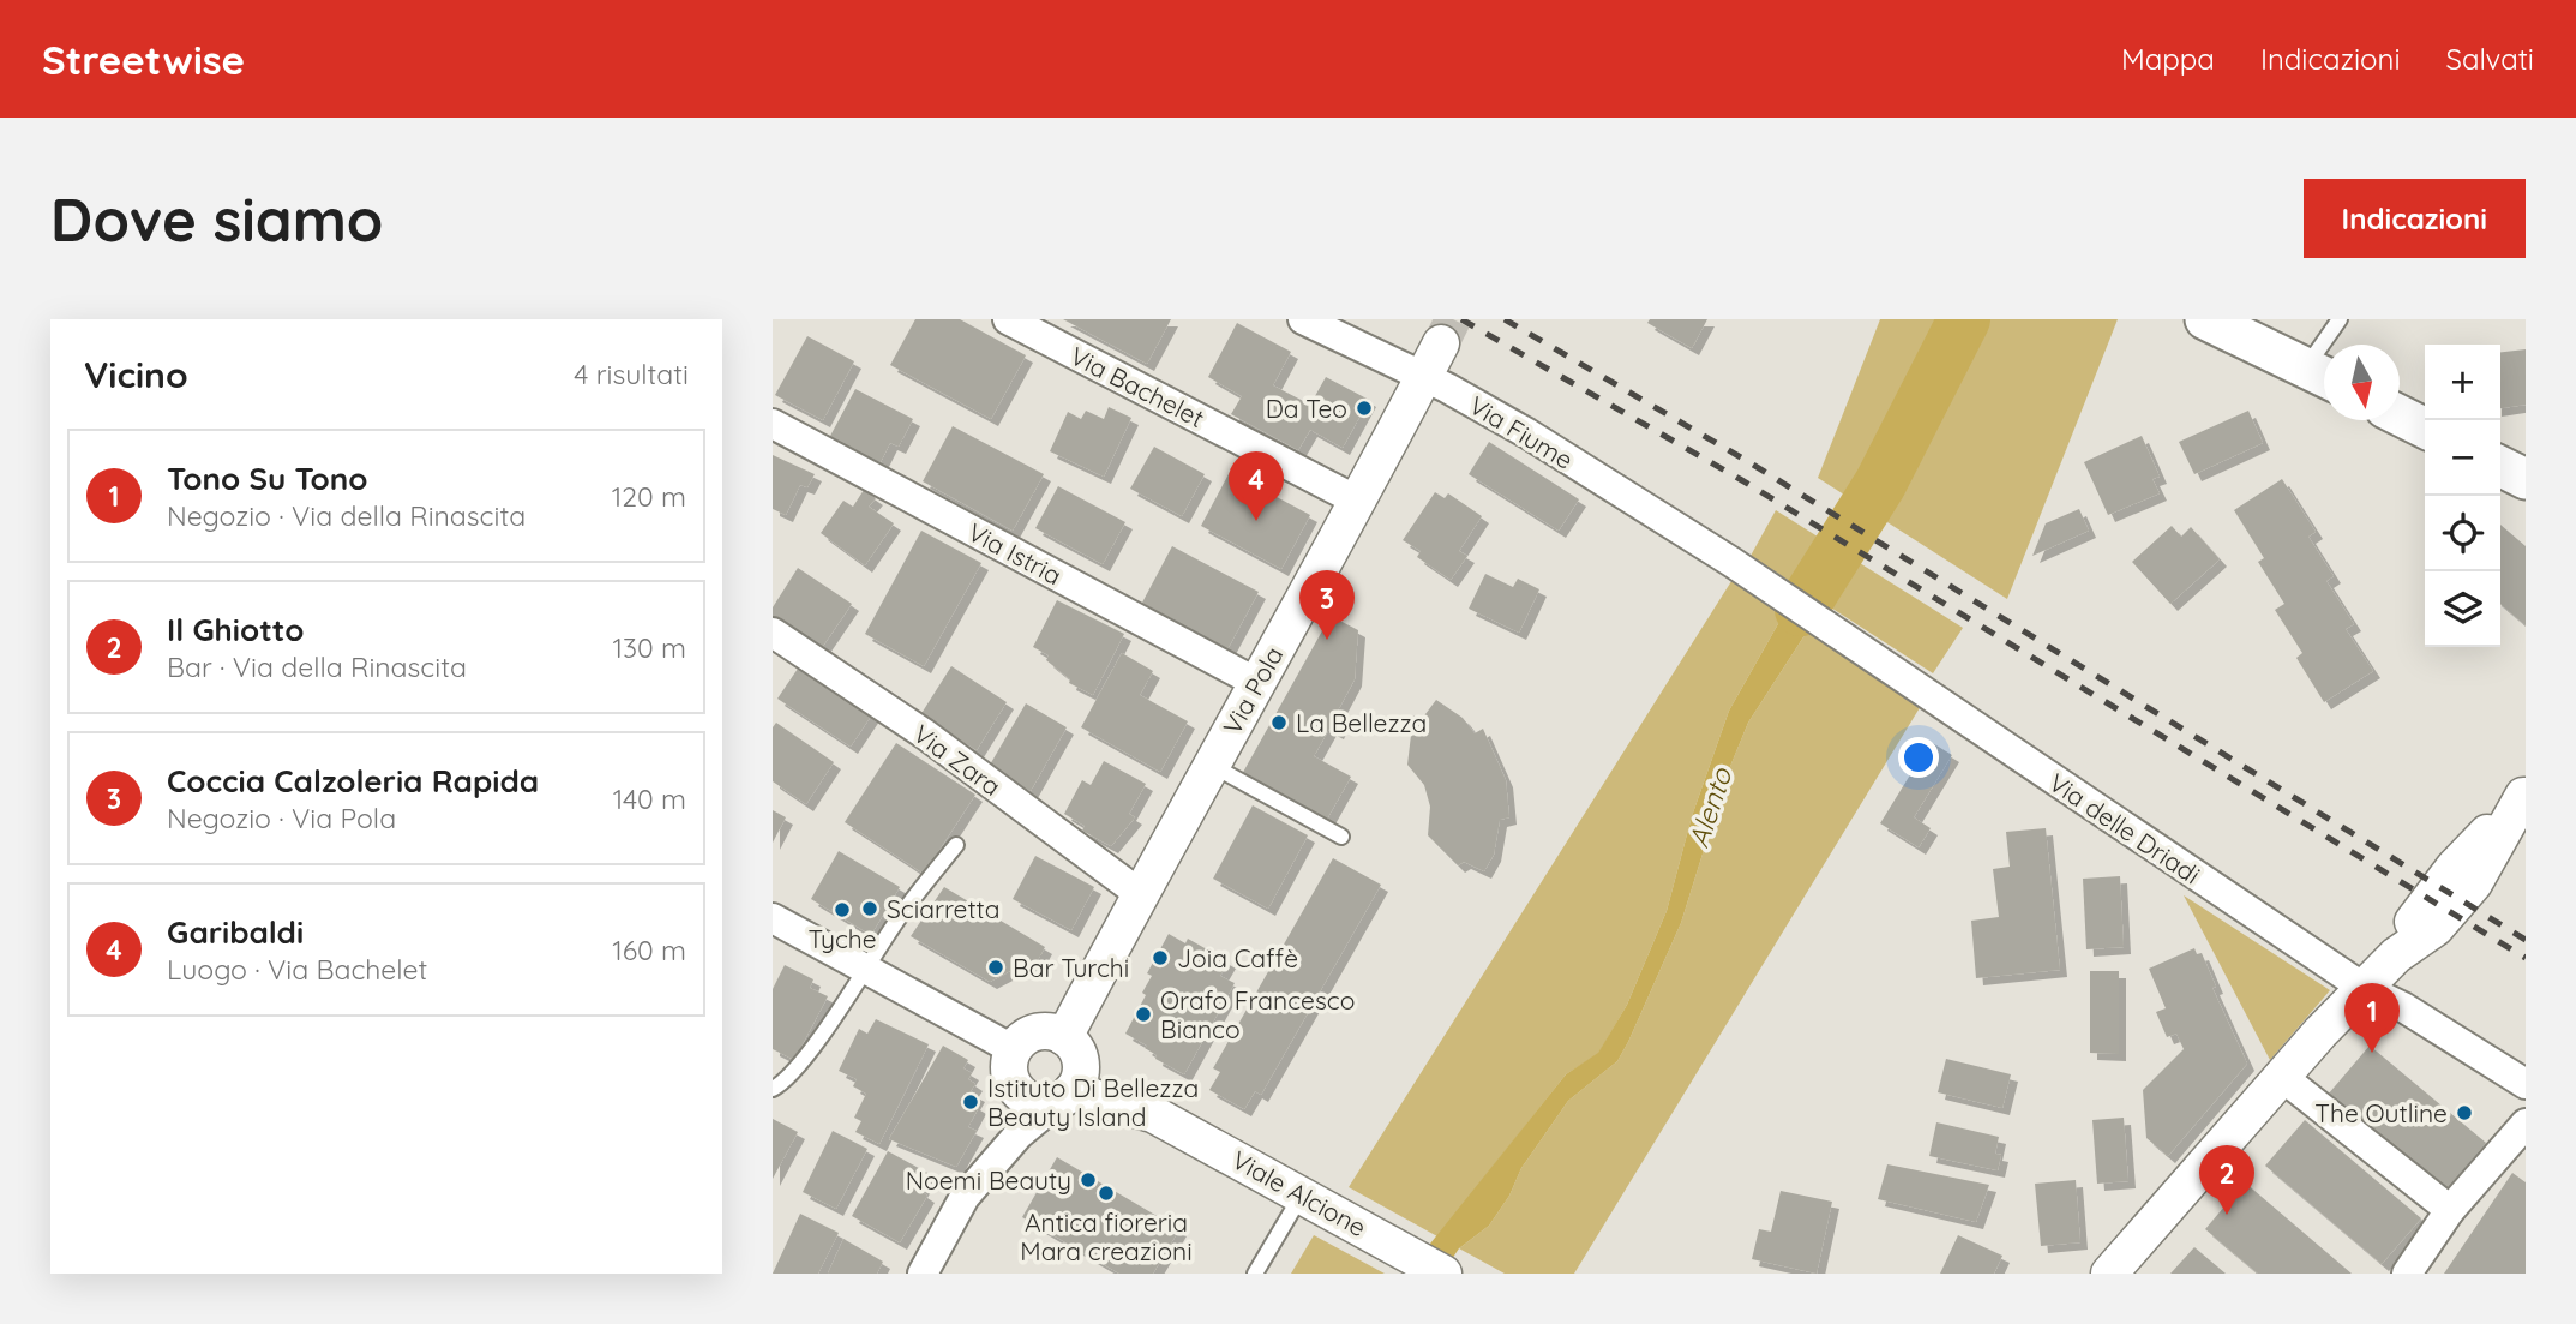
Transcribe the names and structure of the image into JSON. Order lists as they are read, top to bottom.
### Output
{
  "streets": {
    "street": [
      "Via Bachelet",
      "Via Fiume",
      "Via Istria",
      "Via Pola",
      "Via Zara",
      "Via delle Driadi",
      "Viale Alcione"
    ]
  },
  "crossings": [
    ["Via Bachelet", "Via Pola"],
    ["Via Fiume", "Via Pola"],
    ["Via Fiume", "Via delle Driadi"],
    ["Via Istria", "Via Pola"],
    ["Via Pola", "Via Zara"],
    ["Via Pola", "Viale Alcione"]
  ],
  "water": ["Alento"],
  "places": [
    "Da Teo",
    "La Bellezza",
    "Sciarretta",
    "Tyche",
    "Joia Caffè",
    "Bar Turchi",
    "Orafo Francesco Bianco",
    "Istituto Di Bellezza Beauty Island",
    "The Outline",
    "Noemi Beauty",
    "Antica fioreria Mara creazioni"
  ],
  "north": "bottom",
  "page": {
    "header": "Streetwise",
    "nav": ["Mappa", "Indicazioni", "Salvati"],
    "buttons": "Indicazioni",
    "title": "Dove siamo",
    "heading": ["Vicino", "4 risultati"],
    "map_buttons": ["+", "−"],
    "list": [
      {
        "mark": "1",
        "name": "Tono Su Tono",
        "note": "Negozio · Via della Rinascita",
        "value": "120 m"
      },
      {
        "mark": "2",
        "name": "Il Ghiotto",
        "note": "Bar · Via della Rinascita",
        "value": "130 m"
      },
      {
        "mark": "3",
        "name": "Coccia Calzoleria Rapida",
        "note": "Negozio · Via Pola",
        "value": "140 m"
      },
      {
        "mark": "4",
        "name": "Garibaldi",
        "note": "Luogo · Via Bachelet",
        "value": "160 m"
      }
    ],
    "pins": [
      "4",
      "3",
      "1",
      "2"
    ]
  }
}
